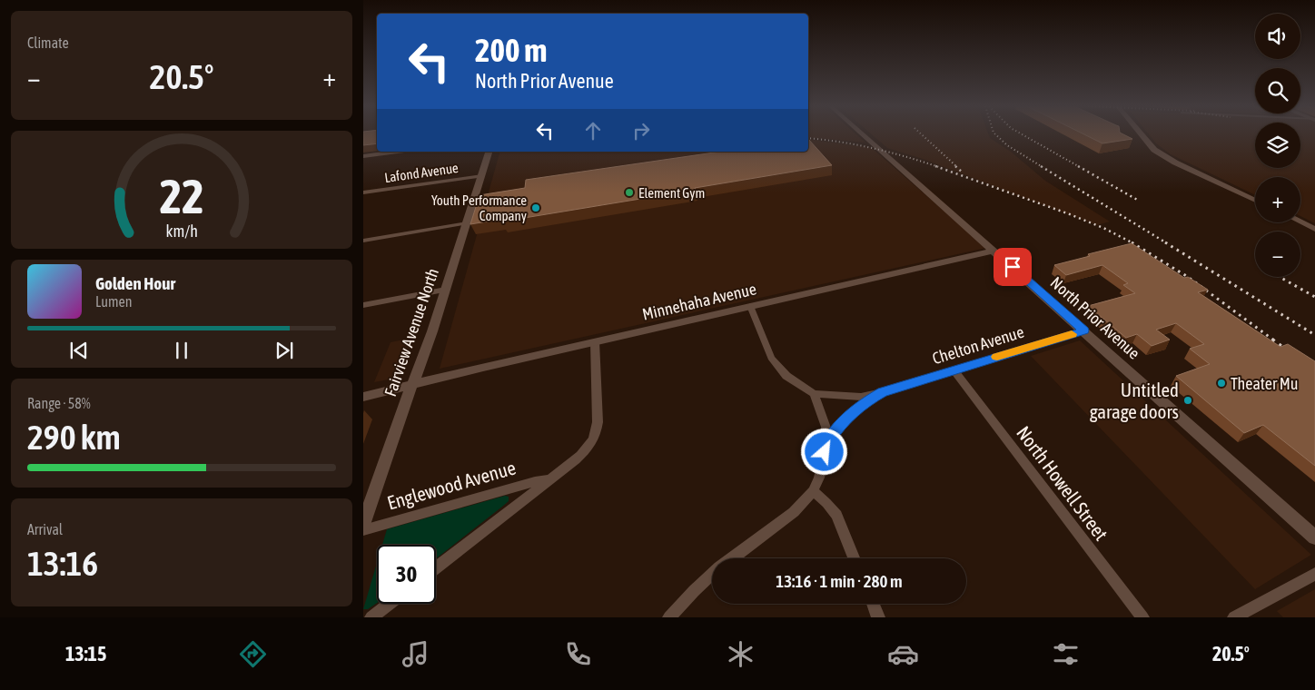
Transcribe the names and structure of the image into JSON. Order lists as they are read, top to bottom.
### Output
{
  "streets": {
    "street": [
      "Lafond Avenue",
      "Minnehaha Avenue",
      "North Prior Avenue",
      "Fairview Avenue North",
      "Chelton Avenue",
      "North Howell Street",
      "Englewood Avenue"
    ]
  },
  "crossings": [
    ["Lafond Avenue", "Fairview Avenue North"],
    ["Minnehaha Avenue", "North Prior Avenue"],
    ["Minnehaha Avenue", "Fairview Avenue North"],
    ["Minnehaha Avenue", "Englewood Avenue"],
    ["North Prior Avenue", "Chelton Avenue"],
    ["Chelton Avenue", "North Howell Street"]
  ],
  "places": [
    "Element Gym",
    "Youth Performance Company",
    "Theater Mu",
    "Untitled garage doors"
  ],
  "page": {
    "tile": [
      "Climate",
      ["Range · 58%", "290 km"],
      ["Arrival", "13:16"]
    ],
    "map_buttons": ["+", "−"],
    "turn": ["200 m", "North Prior Avenue"],
    "heat": ["−", "20.5°", "+"],
    "song": ["Golden Hour", "Lumen"],
    "limit": "30",
    "trip": "13:16 · 1 min · 280 m",
    "tabs": ["13:15", "20.5°"],
    "gauge": ["22", "km/h"]
  }
}
